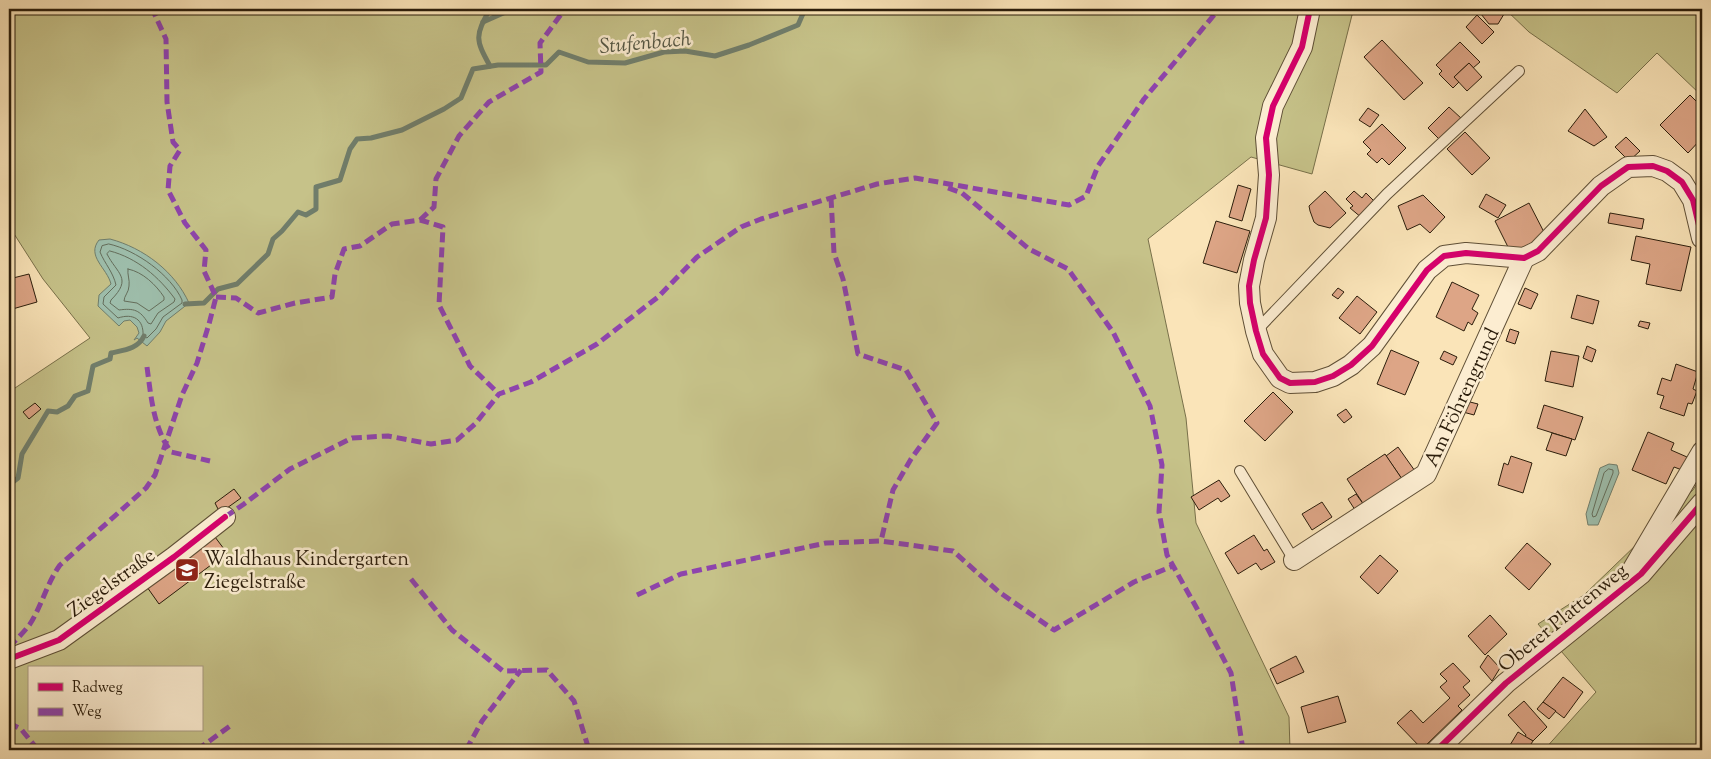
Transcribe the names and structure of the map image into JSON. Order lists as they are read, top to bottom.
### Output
{
  "streets": {
    "street": ["Am Föhrengrund", "Ziegelstraße", "Oberer Plattenweg"]
  },
  "water": ["Stufenbach"],
  "places": {
    "school or university": ["Waldhaus Kindergarten Ziegelstraße"]
  },
  "legend": ["Radweg", "Weg"]
}
